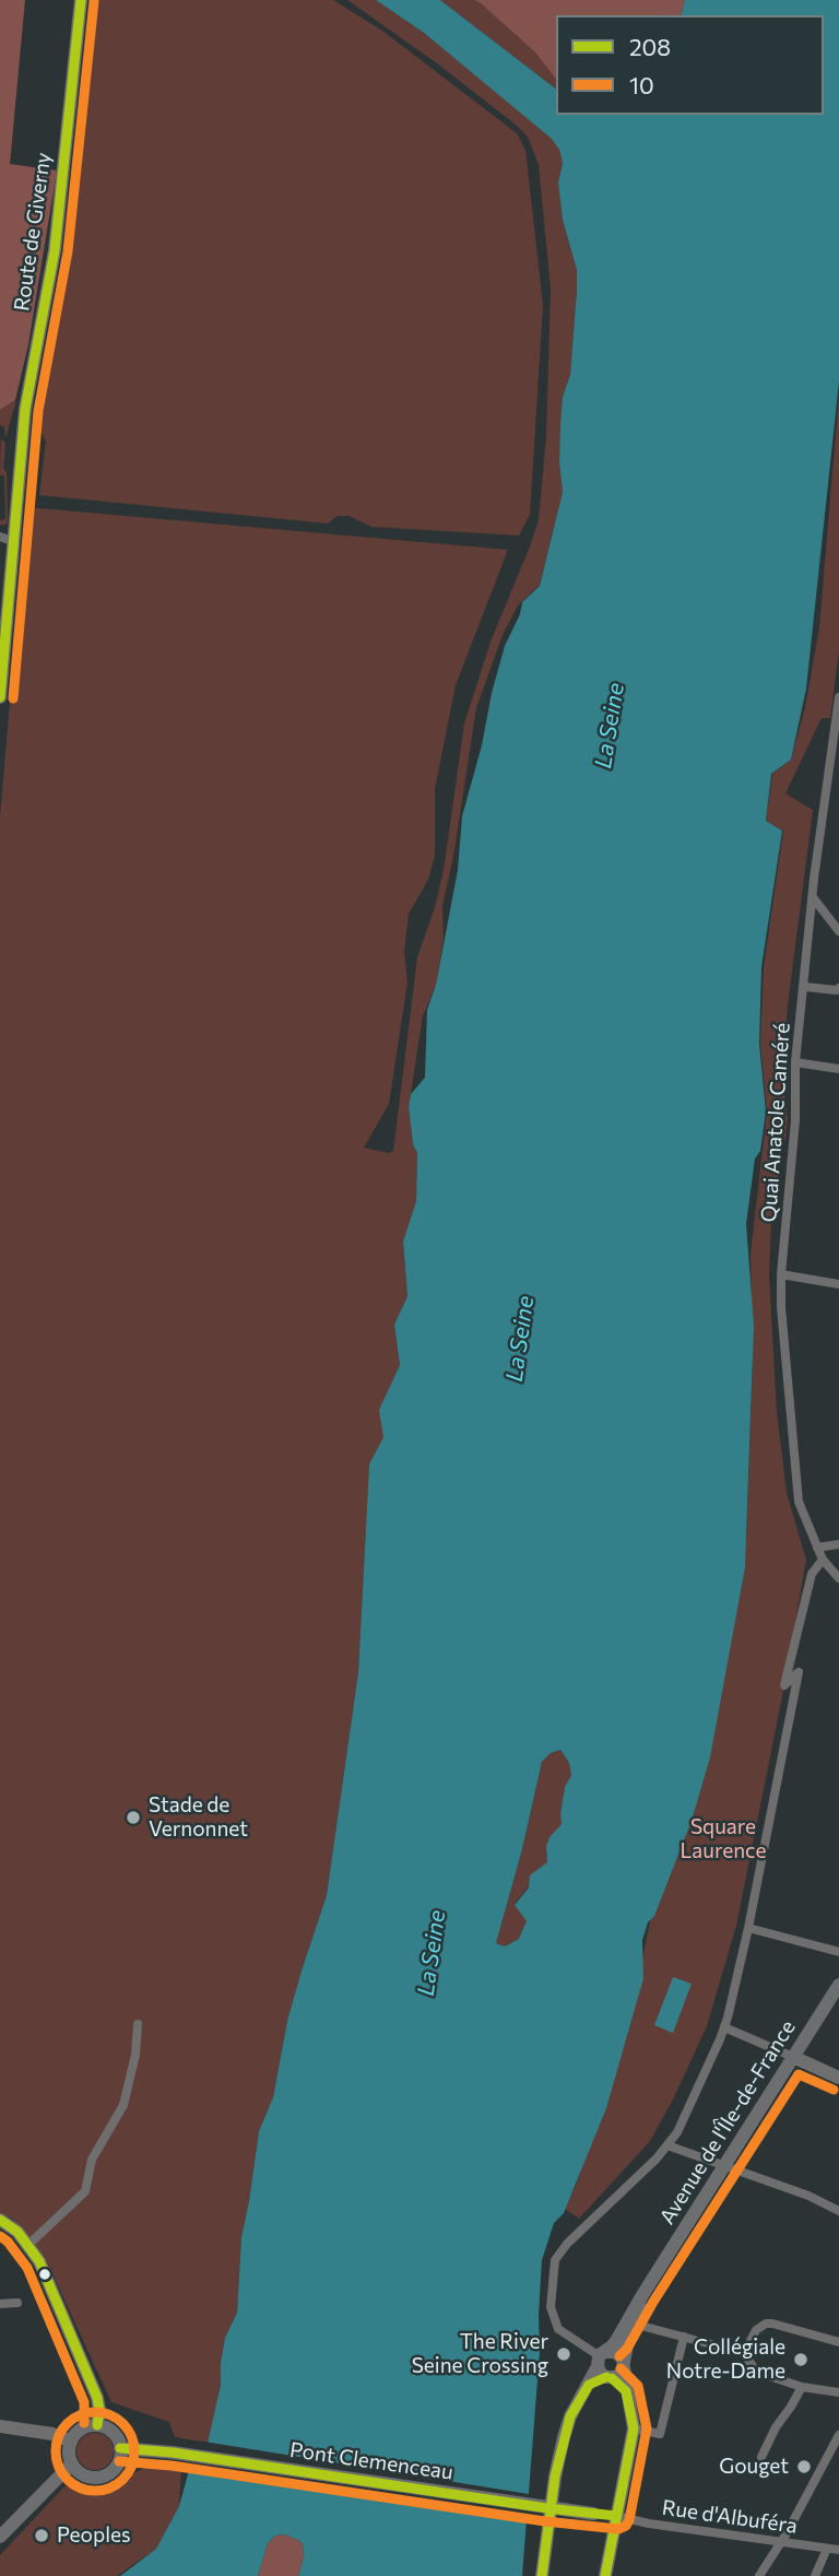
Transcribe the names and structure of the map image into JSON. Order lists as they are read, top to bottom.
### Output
{
  "streets": {
    "main road": ["Route de Giverny", "Avenue de l'Île-de-France", "Pont Clemenceau"],
    "street": ["Quai Anatole Caméré", "Rue d'Albuféra"]
  },
  "crossings": [
    ["Pont Clemenceau", "Rue d'Albuféra"]
  ],
  "water": ["La Seine"],
  "parks": ["Square Laurence"],
  "places": [
    "Stade de Vernonnet",
    "The River Seine Crossing",
    "Collégiale Notre-Dame",
    "Gouget",
    "Peoples"
  ],
  "lines": ["transit line 208", "transit line 10"],
  "legend": ["208", "10"]
}
